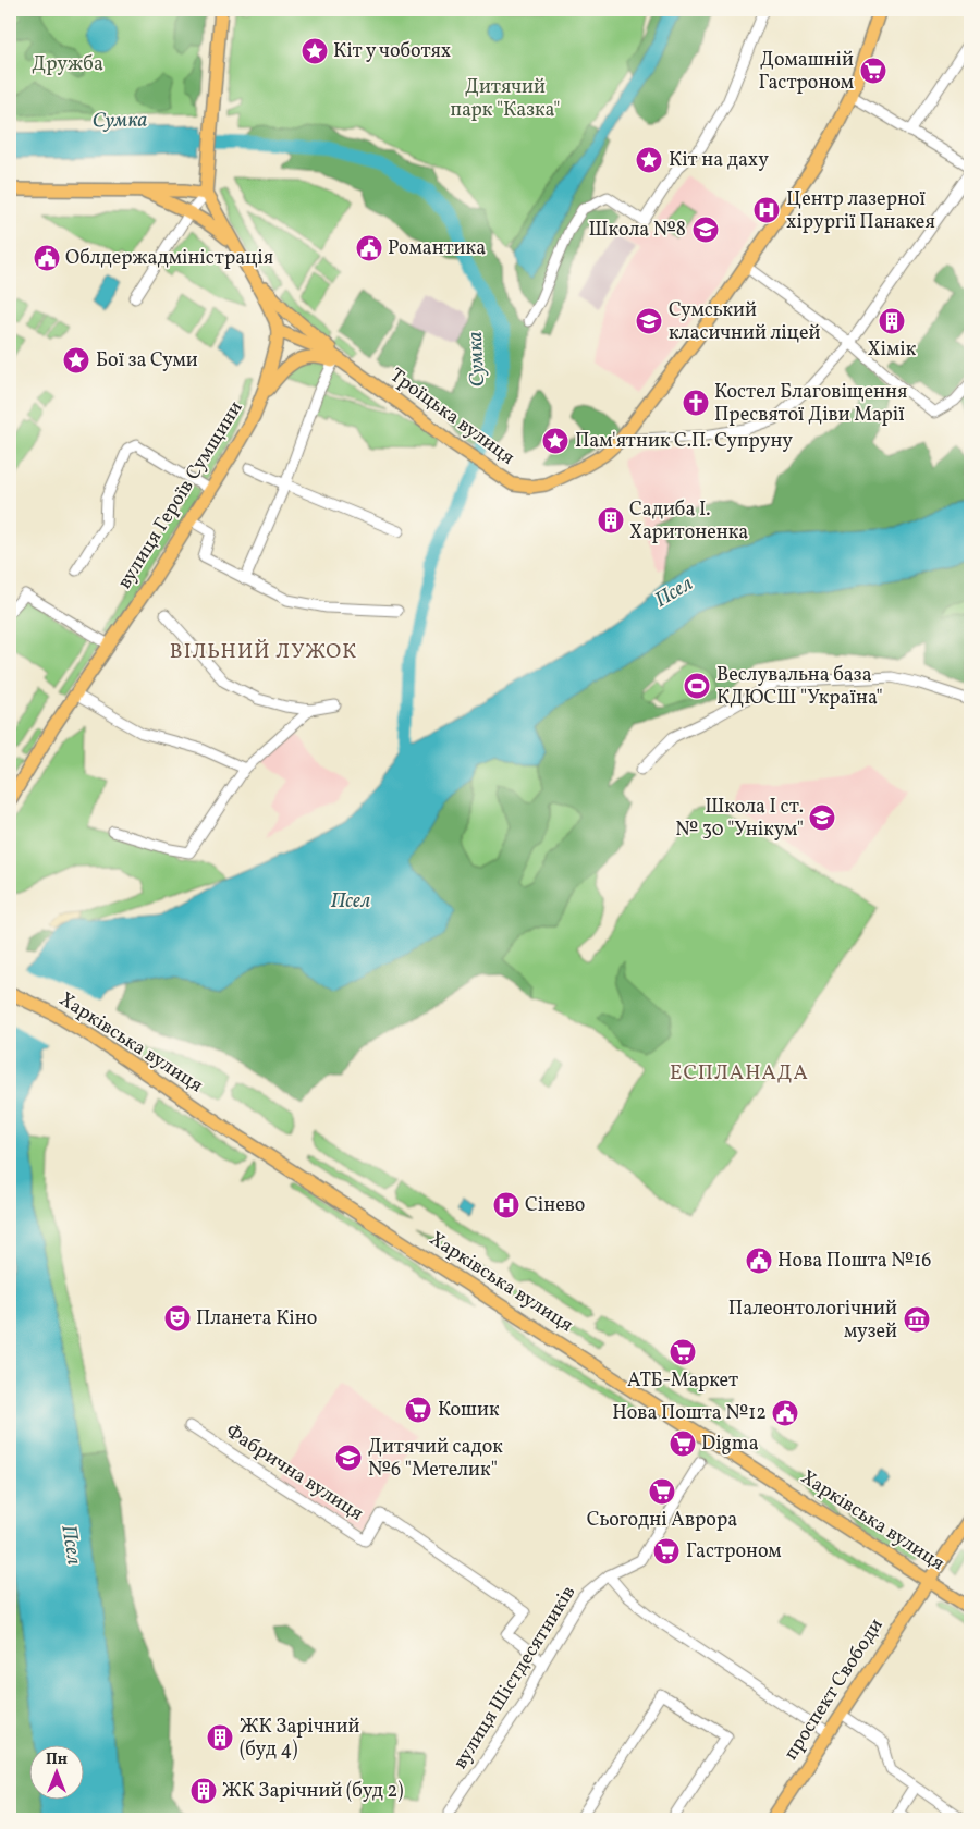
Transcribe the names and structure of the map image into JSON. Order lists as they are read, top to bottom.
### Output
{
  "streets": {
    "main road": [
      "Троїцька вулиця",
      "вулиця Героїв Сумщини",
      "Харківська вулиця",
      "проспект Свободи"
    ],
    "street": ["Фабрична вулиця", "вулиця Шістдесятників"]
  },
  "crossings": [
    ["Троїцька вулиця", "вулиця Героїв Сумщини"],
    ["Харківська вулиця", "проспект Свободи"],
    ["Фабрична вулиця", "вулиця Шістдесятників"]
  ],
  "districts": ["ВІЛЬНИЙ ЛУЖОК", "ЕСПЛАНАДА"],
  "water": ["Сумка", "Псел"],
  "parks": ["Дружба", "Дитячий парк \"Казка\""],
  "places": {
    "place": [
      "Кіт у чоботях",
      "Кіт на даху",
      "Бої за Суми",
      "Пам'ятник С.П. Супруну"
    ],
    "supermarket": [
      "Домашній Гастроном",
      "АТБ-Маркет",
      "Кошик",
      "Digma",
      "Сьогодні Аврора",
      "Гастроном"
    ],
    "hospital": ["Центр лазерної хірургії Панакея", "Сінево"],
    "school or university": [
      "Школа №8",
      "Сумський класичний ліцей",
      "Школа І ст. № 30 \"Унікум\"",
      "Дитячий садок №6 \"Метелик\""
    ],
    "public building": [
      "Романтика",
      "Облдержадміністрація",
      "Нова Пошта №16",
      "Нова Пошта №12"
    ],
    "building": [
      "Хімік",
      "Садиба І. Харитоненка",
      "ЖК Зарічний (буд 4)",
      "ЖК Зарічний (буд 2)"
    ],
    "church": ["Костел Благовіщення Пресвятої Діви Марії"],
    "sports": ["Веслувальна база КДЮСШ \"Україна\""],
    "theatre": ["Планета Кіно"],
    "museum": ["Палеонтологічний музей"]
  },
  "north": "top"
}
